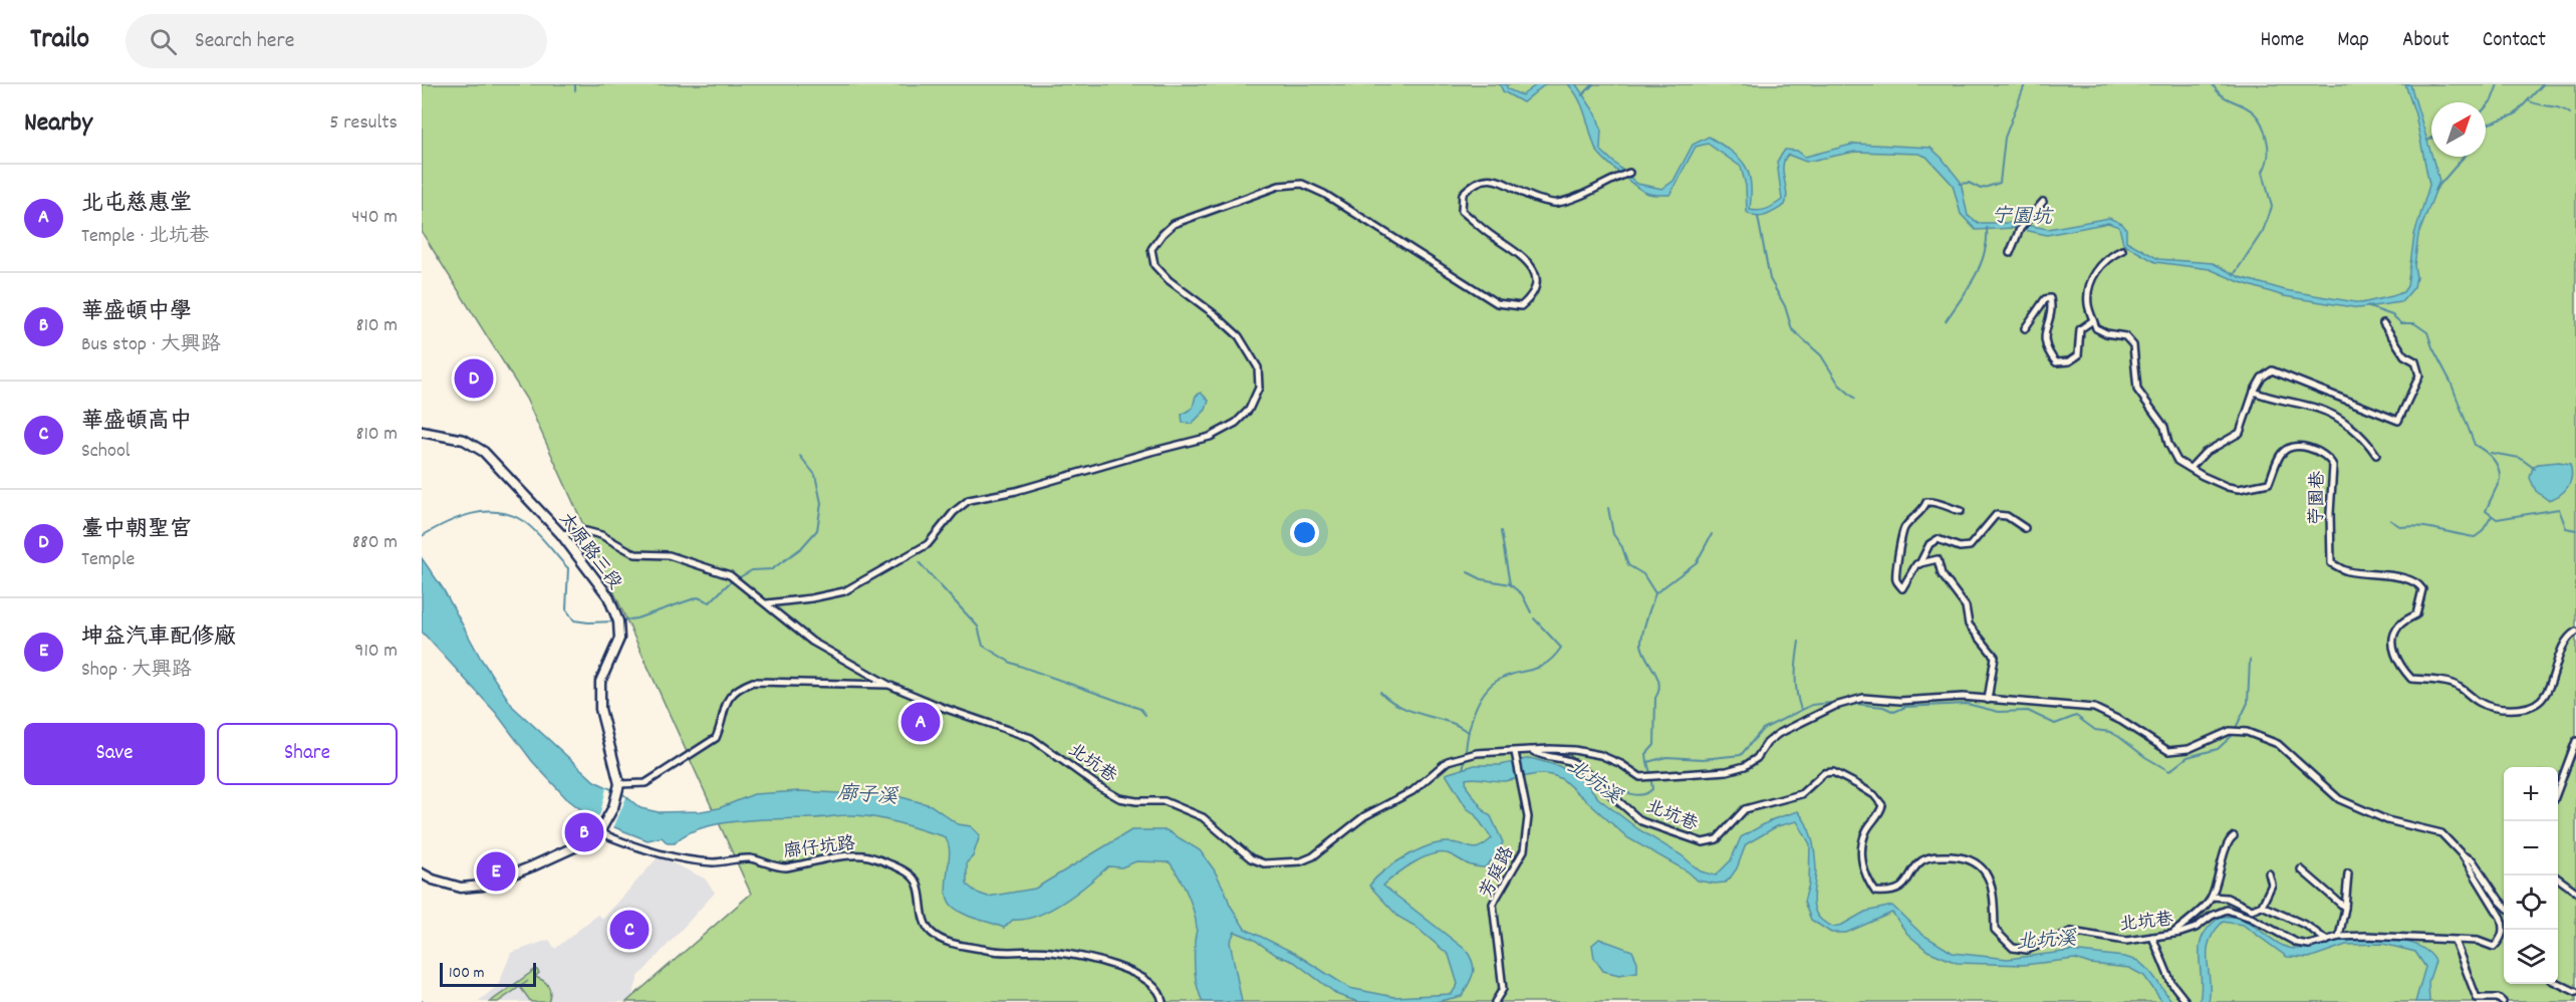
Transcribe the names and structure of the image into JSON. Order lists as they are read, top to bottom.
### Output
{
  "streets": {
    "main road": ["太原路三段"],
    "street": [
      "苧園巷",
      "北坑巷",
      "廍仔坑路",
      "芳庭路"
    ]
  },
  "crossings": [
    ["太原路三段", "北坑巷"],
    ["北坑巷", "芳庭路"]
  ],
  "water": ["宁園坑", "北坑溪", "廍子溪"],
  "scale_bar": "100 m",
  "north": "top right",
  "page": {
    "header": "Trailo",
    "search": "Search here",
    "nav": [
      "Home",
      "Map",
      "About",
      "Contact"
    ],
    "heading": ["Nearby", "5 results"],
    "list": [
      {
        "mark": "A",
        "name": "北屯慈惠堂",
        "note": "Temple · 北坑巷",
        "value": "440 m"
      },
      {
        "mark": "B",
        "name": "華盛頓中學",
        "note": "Bus stop · 大興路",
        "value": "810 m"
      },
      {
        "mark": "C",
        "name": "華盛頓高中",
        "note": "School",
        "value": "810 m"
      },
      {
        "mark": "D",
        "name": "臺中朝聖宮",
        "note": "Temple",
        "value": "880 m"
      },
      {
        "mark": "E",
        "name": "坤益汽車配修廠",
        "note": "Shop · 大興路",
        "value": "910 m"
      }
    ],
    "pins": [
      "D",
      "A",
      "B",
      "E",
      "C"
    ],
    "buttons": ["Save", "Share"],
    "map_buttons": ["+", "−"],
    "scale": "100 m"
  }
}
